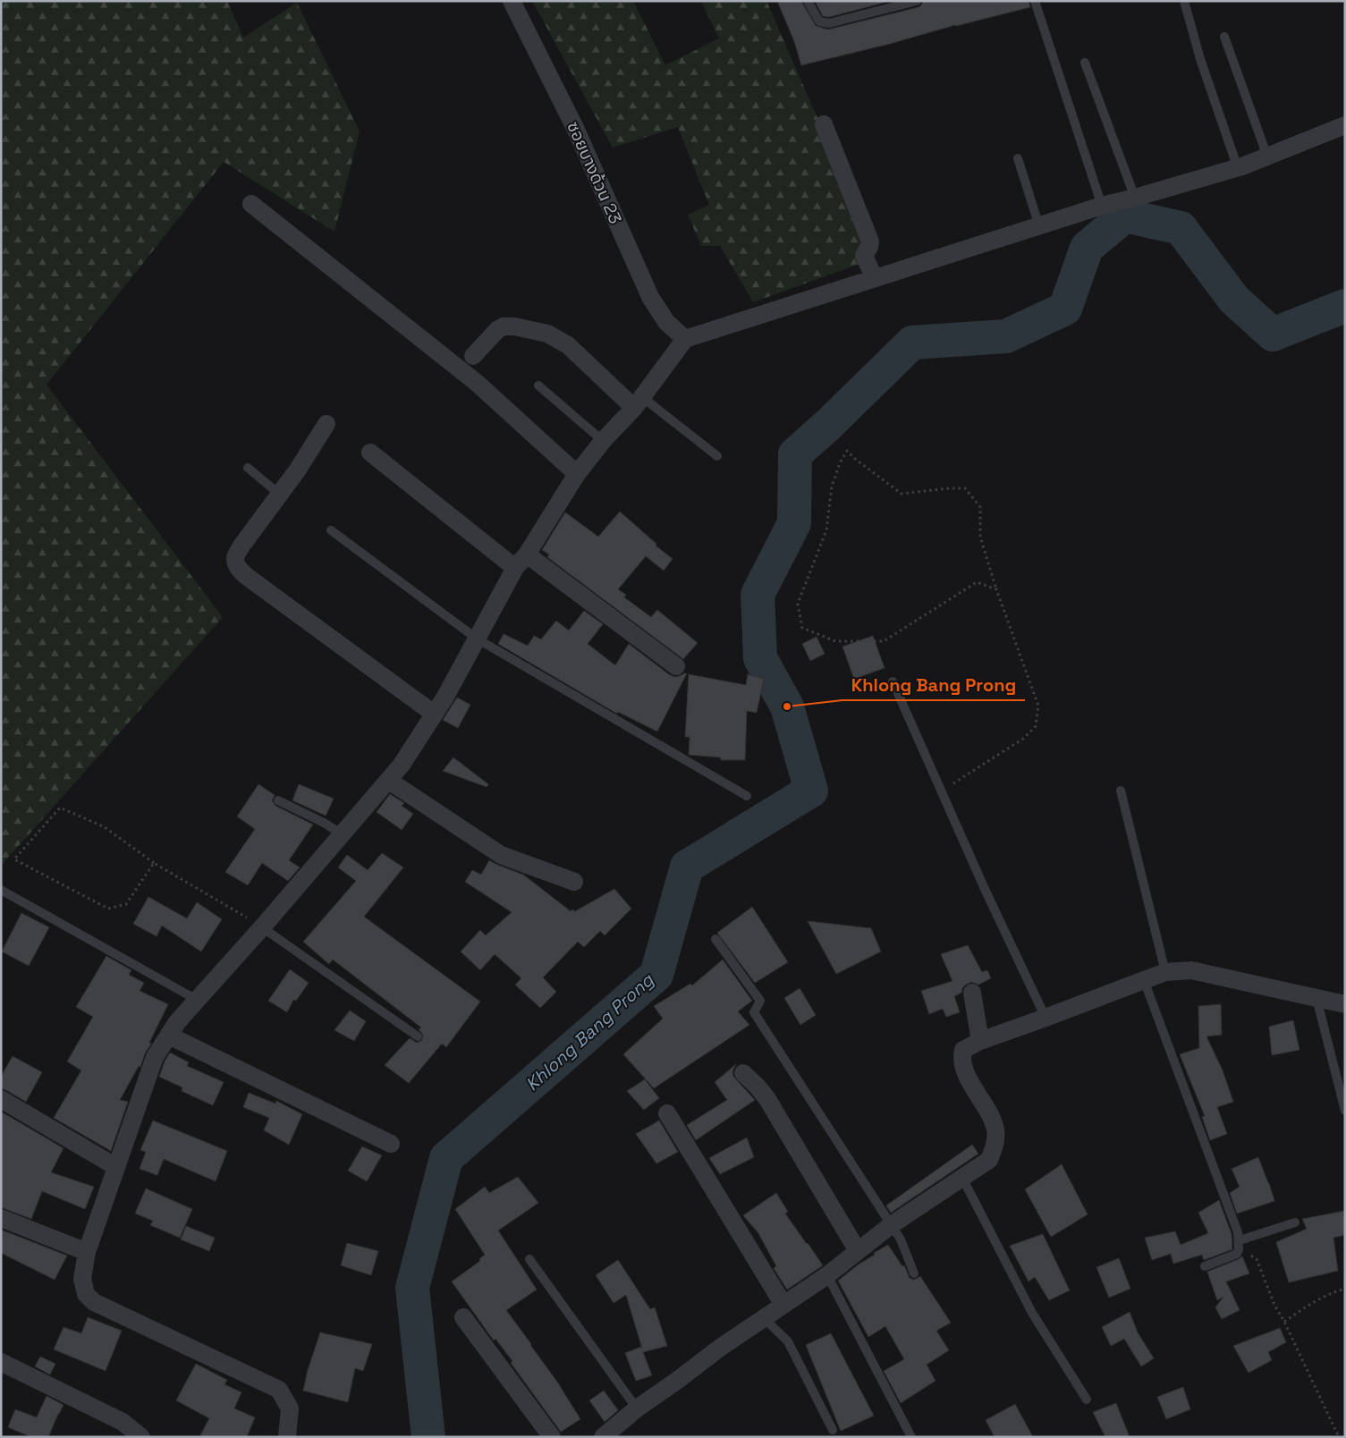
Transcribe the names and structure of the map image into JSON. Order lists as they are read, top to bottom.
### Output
{
  "streets": {
    "street": ["ซอยบางด้วน 23"]
  },
  "water": ["Khlong Bang Prong"],
  "places": ["Khlong Bang Prong"]
}
